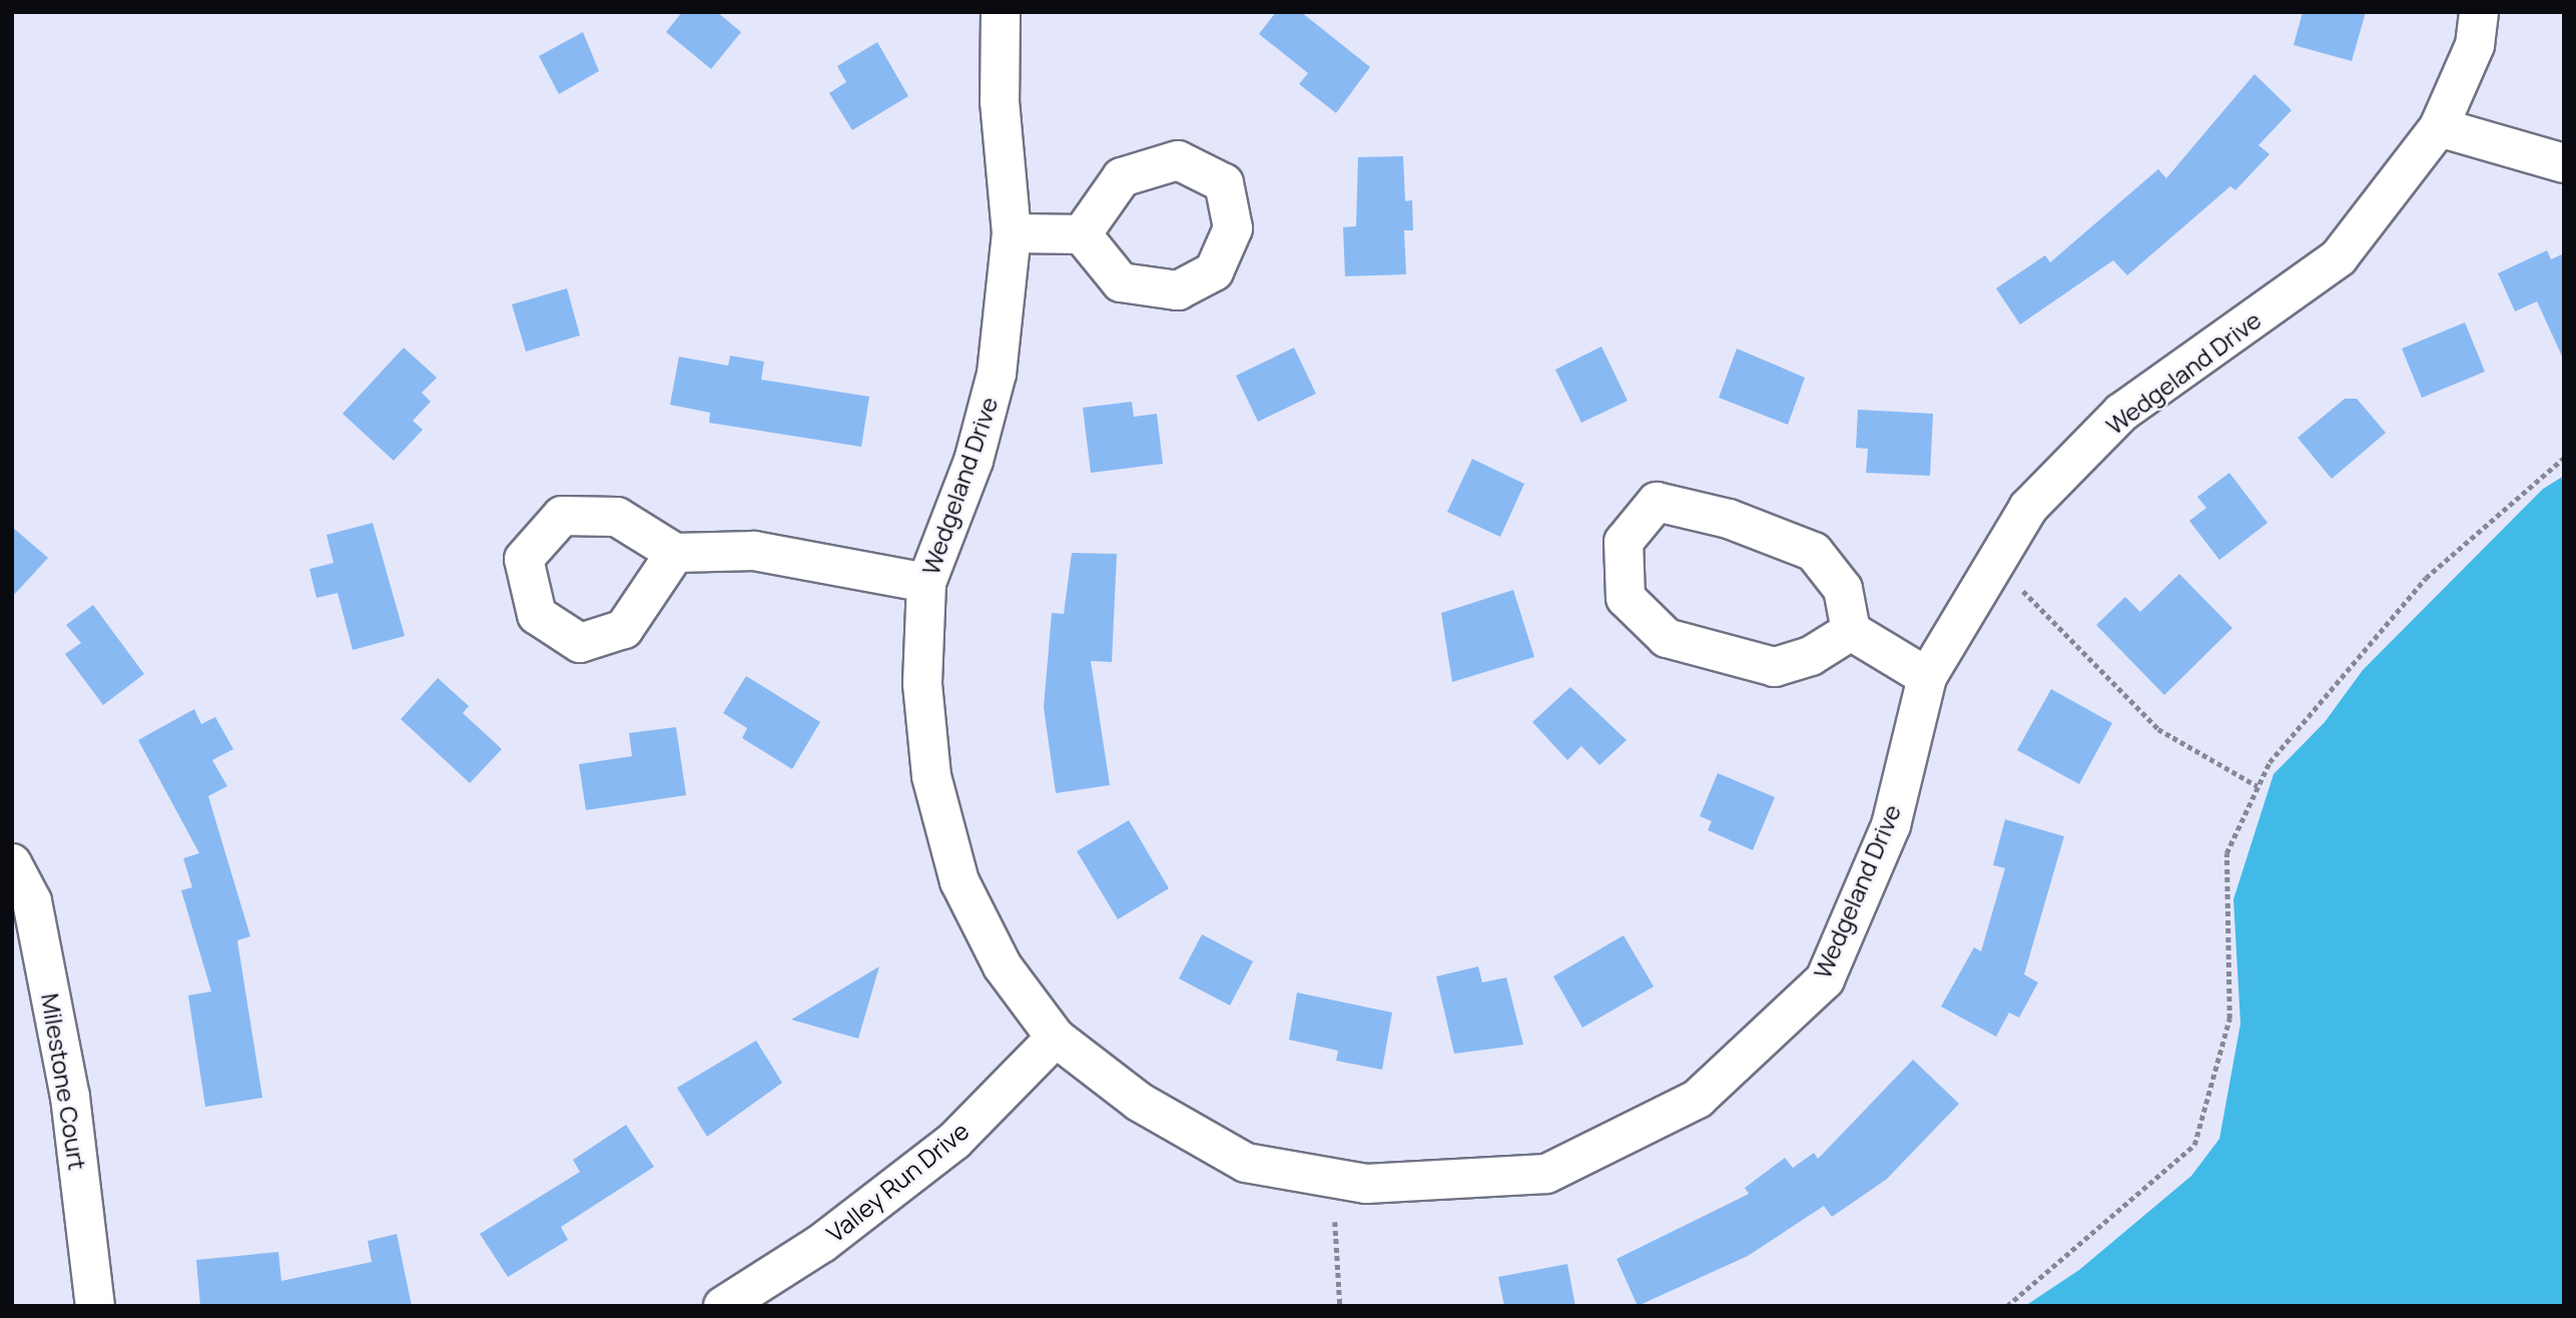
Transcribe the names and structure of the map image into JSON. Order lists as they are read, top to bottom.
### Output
{
  "streets": {
    "street": ["Wedgeland Drive", "Milestone Court", "Valley Run Drive"]
  },
  "crossings": [
    ["Wedgeland Drive", "Valley Run Drive"]
  ]
}
